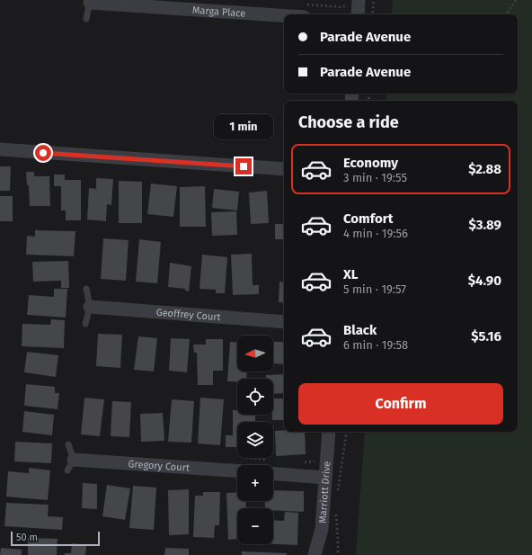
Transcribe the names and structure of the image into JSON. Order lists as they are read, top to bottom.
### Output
{
  "streets": {
    "street": [
      "Marga Place",
      "Geoffrey Court",
      "Gregory Court",
      "Marriott Drive"
    ]
  },
  "scale_bar": "50 m",
  "north": "left",
  "page": {
    "banner": ["Parade Avenue", "Parade Avenue"],
    "heading": "Choose a ride",
    "bubble": "1 min",
    "list": [
      {
        "name": "Economy",
        "note": "3 min · 19:55",
        "value": "$2.88"
      },
      {
        "name": "Comfort",
        "note": "4 min · 19:56",
        "value": "$3.89"
      },
      {
        "name": "XL",
        "note": "5 min · 19:57",
        "value": "$4.90"
      },
      {
        "name": "Black",
        "note": "6 min · 19:58",
        "value": "$5.16"
      }
    ],
    "map_buttons": ["+", "−"],
    "buttons": "Confirm",
    "scale": "50 m"
  }
}
